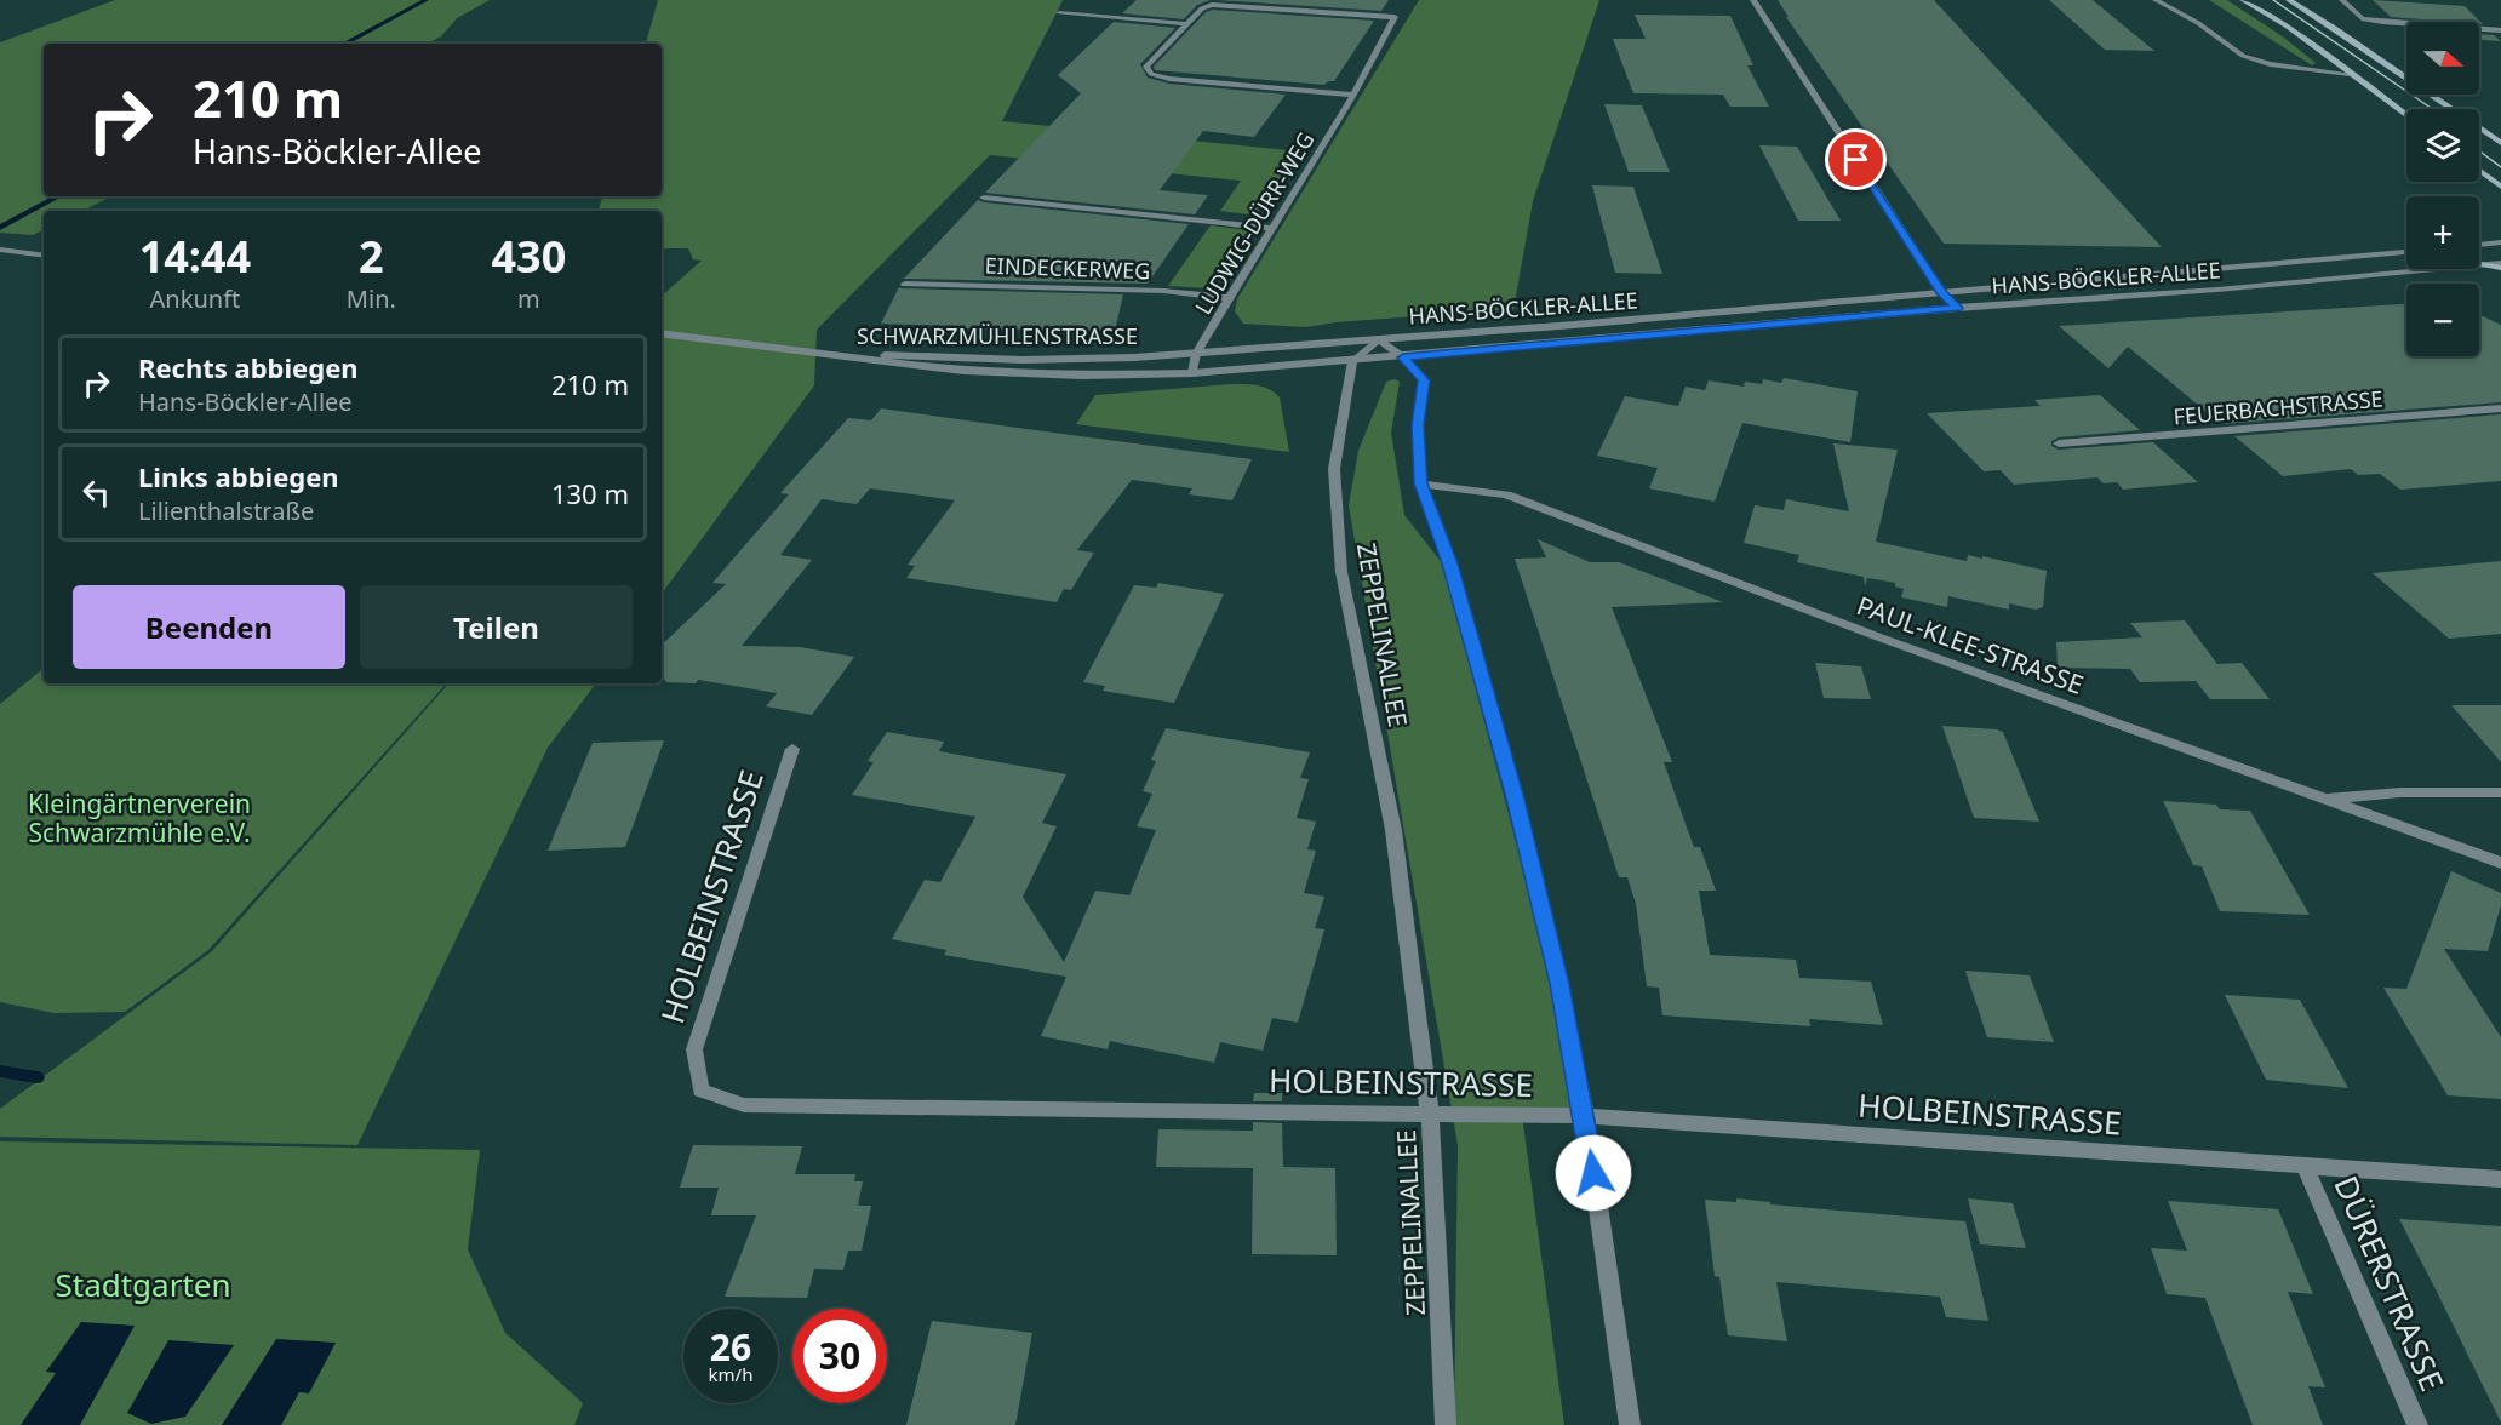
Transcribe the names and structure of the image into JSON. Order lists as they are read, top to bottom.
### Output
{
  "streets": {
    "street": [
      "LUDWIG-DÜRR-WEG",
      "EINDECKERWEG",
      "HANS-BÖCKLER-ALLEE",
      "SCHWARZMÜHLENSTRASSE",
      "FEUERBACHSTRASSE",
      "ZEPPELINALLEE",
      "PAUL-KLEE-STRASSE",
      "HOLBEINSTRASSE",
      "DÜRERSTRASSE"
    ]
  },
  "crossings": [
    ["LUDWIG-DÜRR-WEG", "EINDECKERWEG"],
    ["LUDWIG-DÜRR-WEG", "HANS-BÖCKLER-ALLEE"],
    ["LUDWIG-DÜRR-WEG", "SCHWARZMÜHLENSTRASSE"],
    ["HANS-BÖCKLER-ALLEE", "SCHWARZMÜHLENSTRASSE"],
    ["HANS-BÖCKLER-ALLEE", "ZEPPELINALLEE"],
    ["ZEPPELINALLEE", "HOLBEINSTRASSE"],
    ["HOLBEINSTRASSE", "DÜRERSTRASSE"]
  ],
  "parks": ["Kleingärtnerverein Schwarzmühle e.V.", "Stadtgarten"],
  "north": "right",
  "page": {
    "map_buttons": ["+", "−"],
    "turn": ["210 m", "Hans-Böckler-Allee"],
    "eta": [
      "14:44",
      "Ankunft",
      "2",
      "Min.",
      "430",
      "m"
    ],
    "list": [
      {
        "name": "Rechts abbiegen",
        "note": "Hans-Böckler-Allee",
        "value": "210 m"
      },
      {
        "name": "Links abbiegen",
        "note": "Lilienthalstraße",
        "value": "130 m"
      }
    ],
    "buttons": ["Beenden", "Teilen"],
    "speed": "26 km/h",
    "limit": "30"
  }
}
